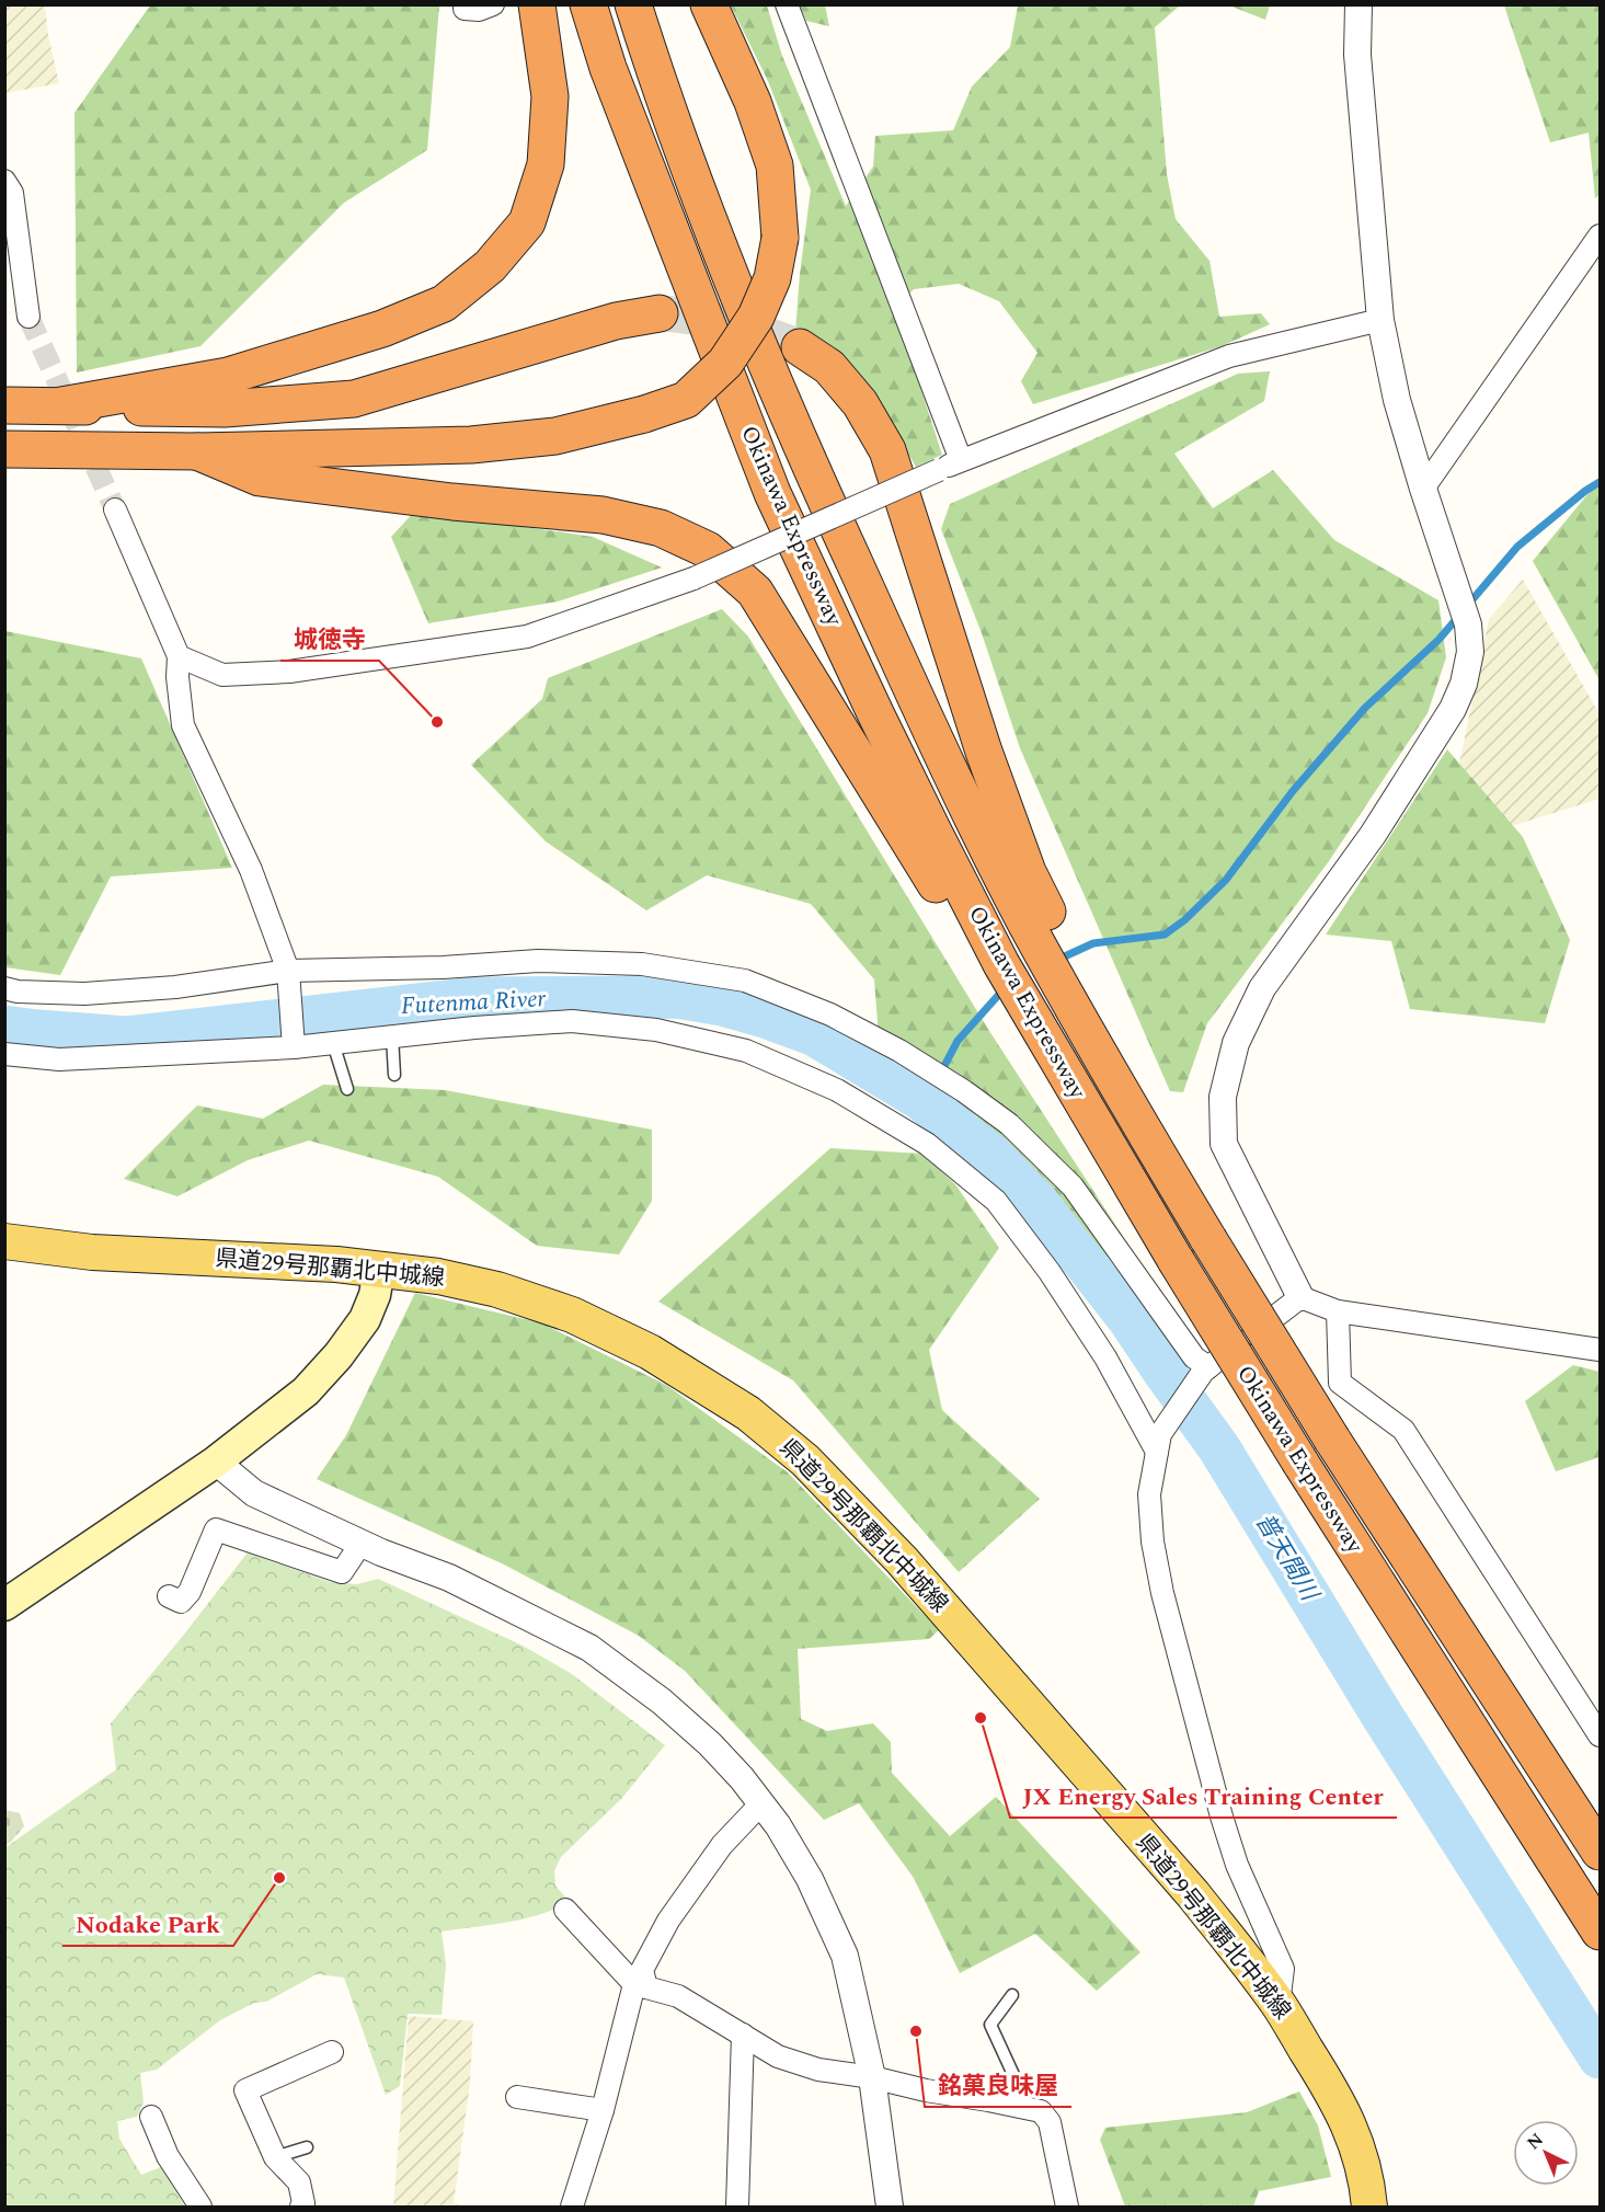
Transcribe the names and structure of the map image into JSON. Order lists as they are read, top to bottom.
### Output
{
  "streets": {
    "highway": ["Okinawa Expressway"],
    "main road": ["県道29号那覇北中城線"]
  },
  "water": ["Futenma River", "普天間川"],
  "places": [
    "城徳寺",
    "JX Energy Sales Training Center",
    "Nodake Park",
    "銘菓良味屋"
  ],
  "north": "top left"
}
